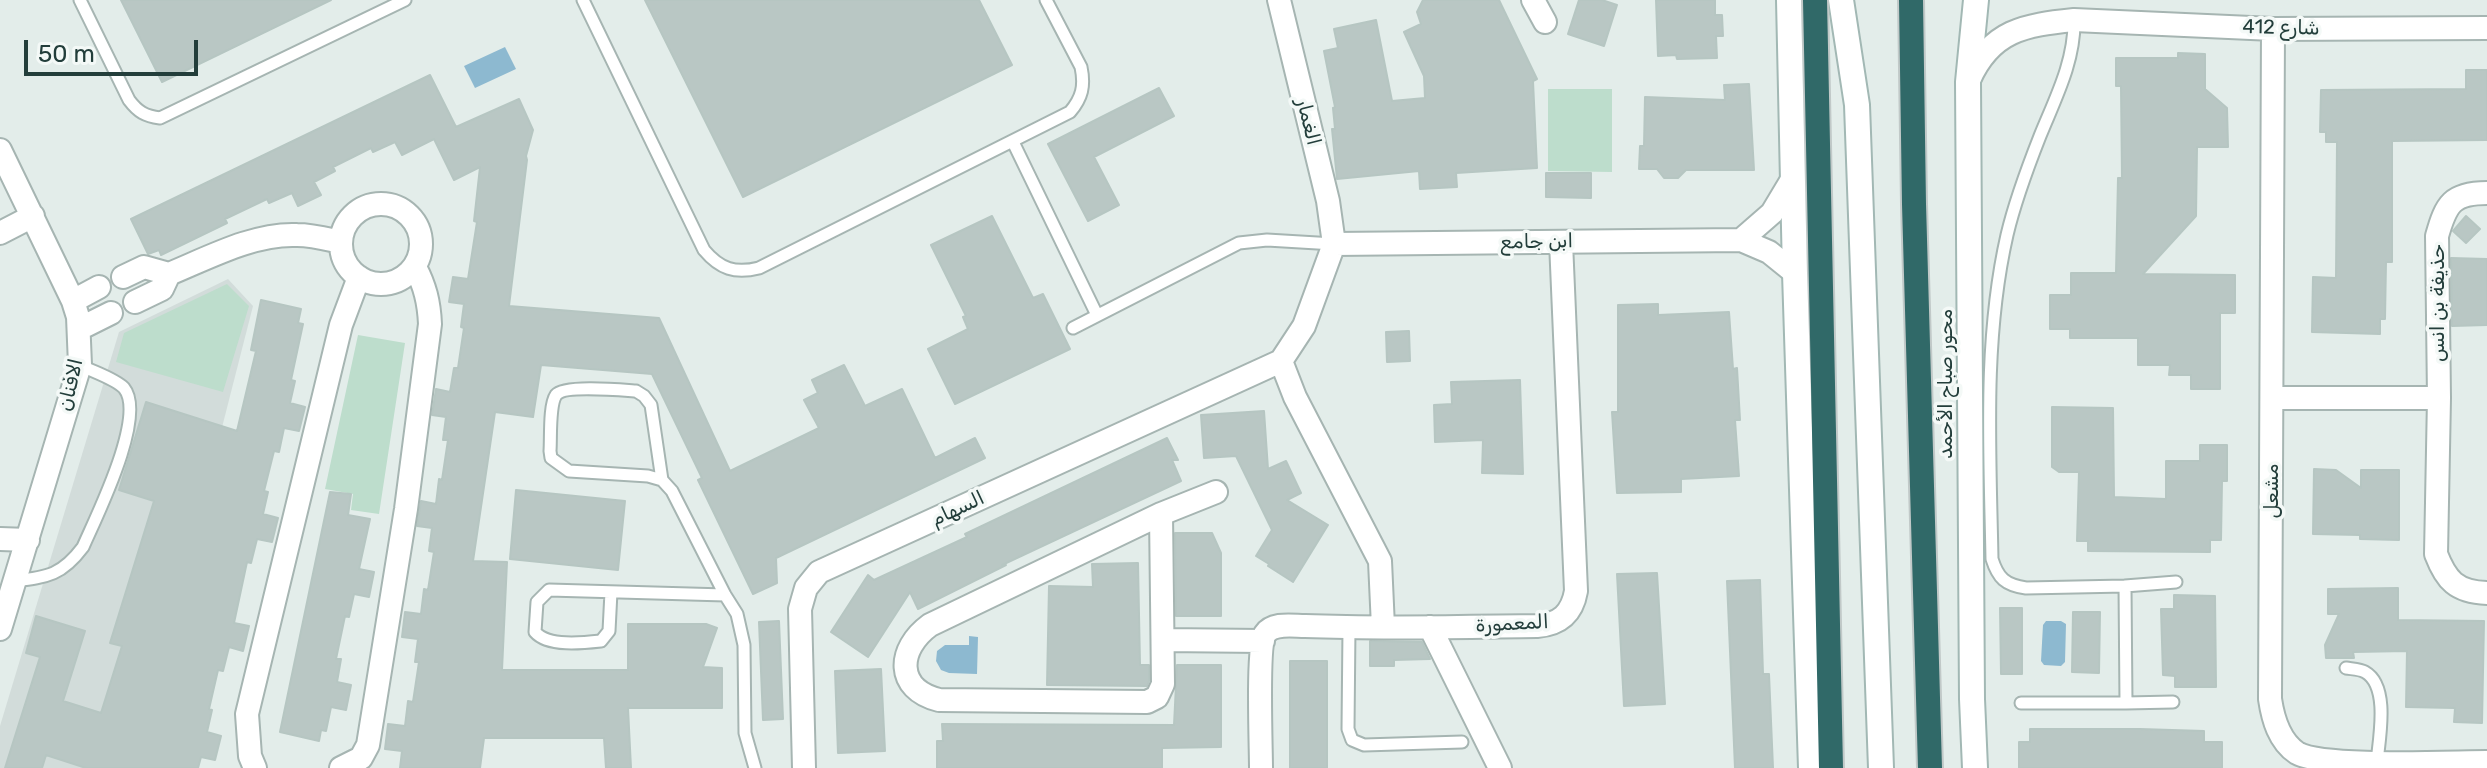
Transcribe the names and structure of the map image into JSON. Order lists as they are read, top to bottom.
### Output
{
  "streets": {
    "highway": ["محور صباح الأحمد"],
    "street": [
      "شارع 412",
      "الغمار",
      "ابن جامع",
      "حذيفة بن انس",
      "الافنان",
      "مشعل",
      "السهام",
      "المعمورة"
    ]
  },
  "crossings": [
    ["شارع 412", "محور صباح الأحمد"],
    ["شارع 412", "مشعل"],
    ["الغمار", "ابن جامع"],
    ["ابن جامع", "المعمورة"]
  ],
  "scale_bar": "50 m"
}
